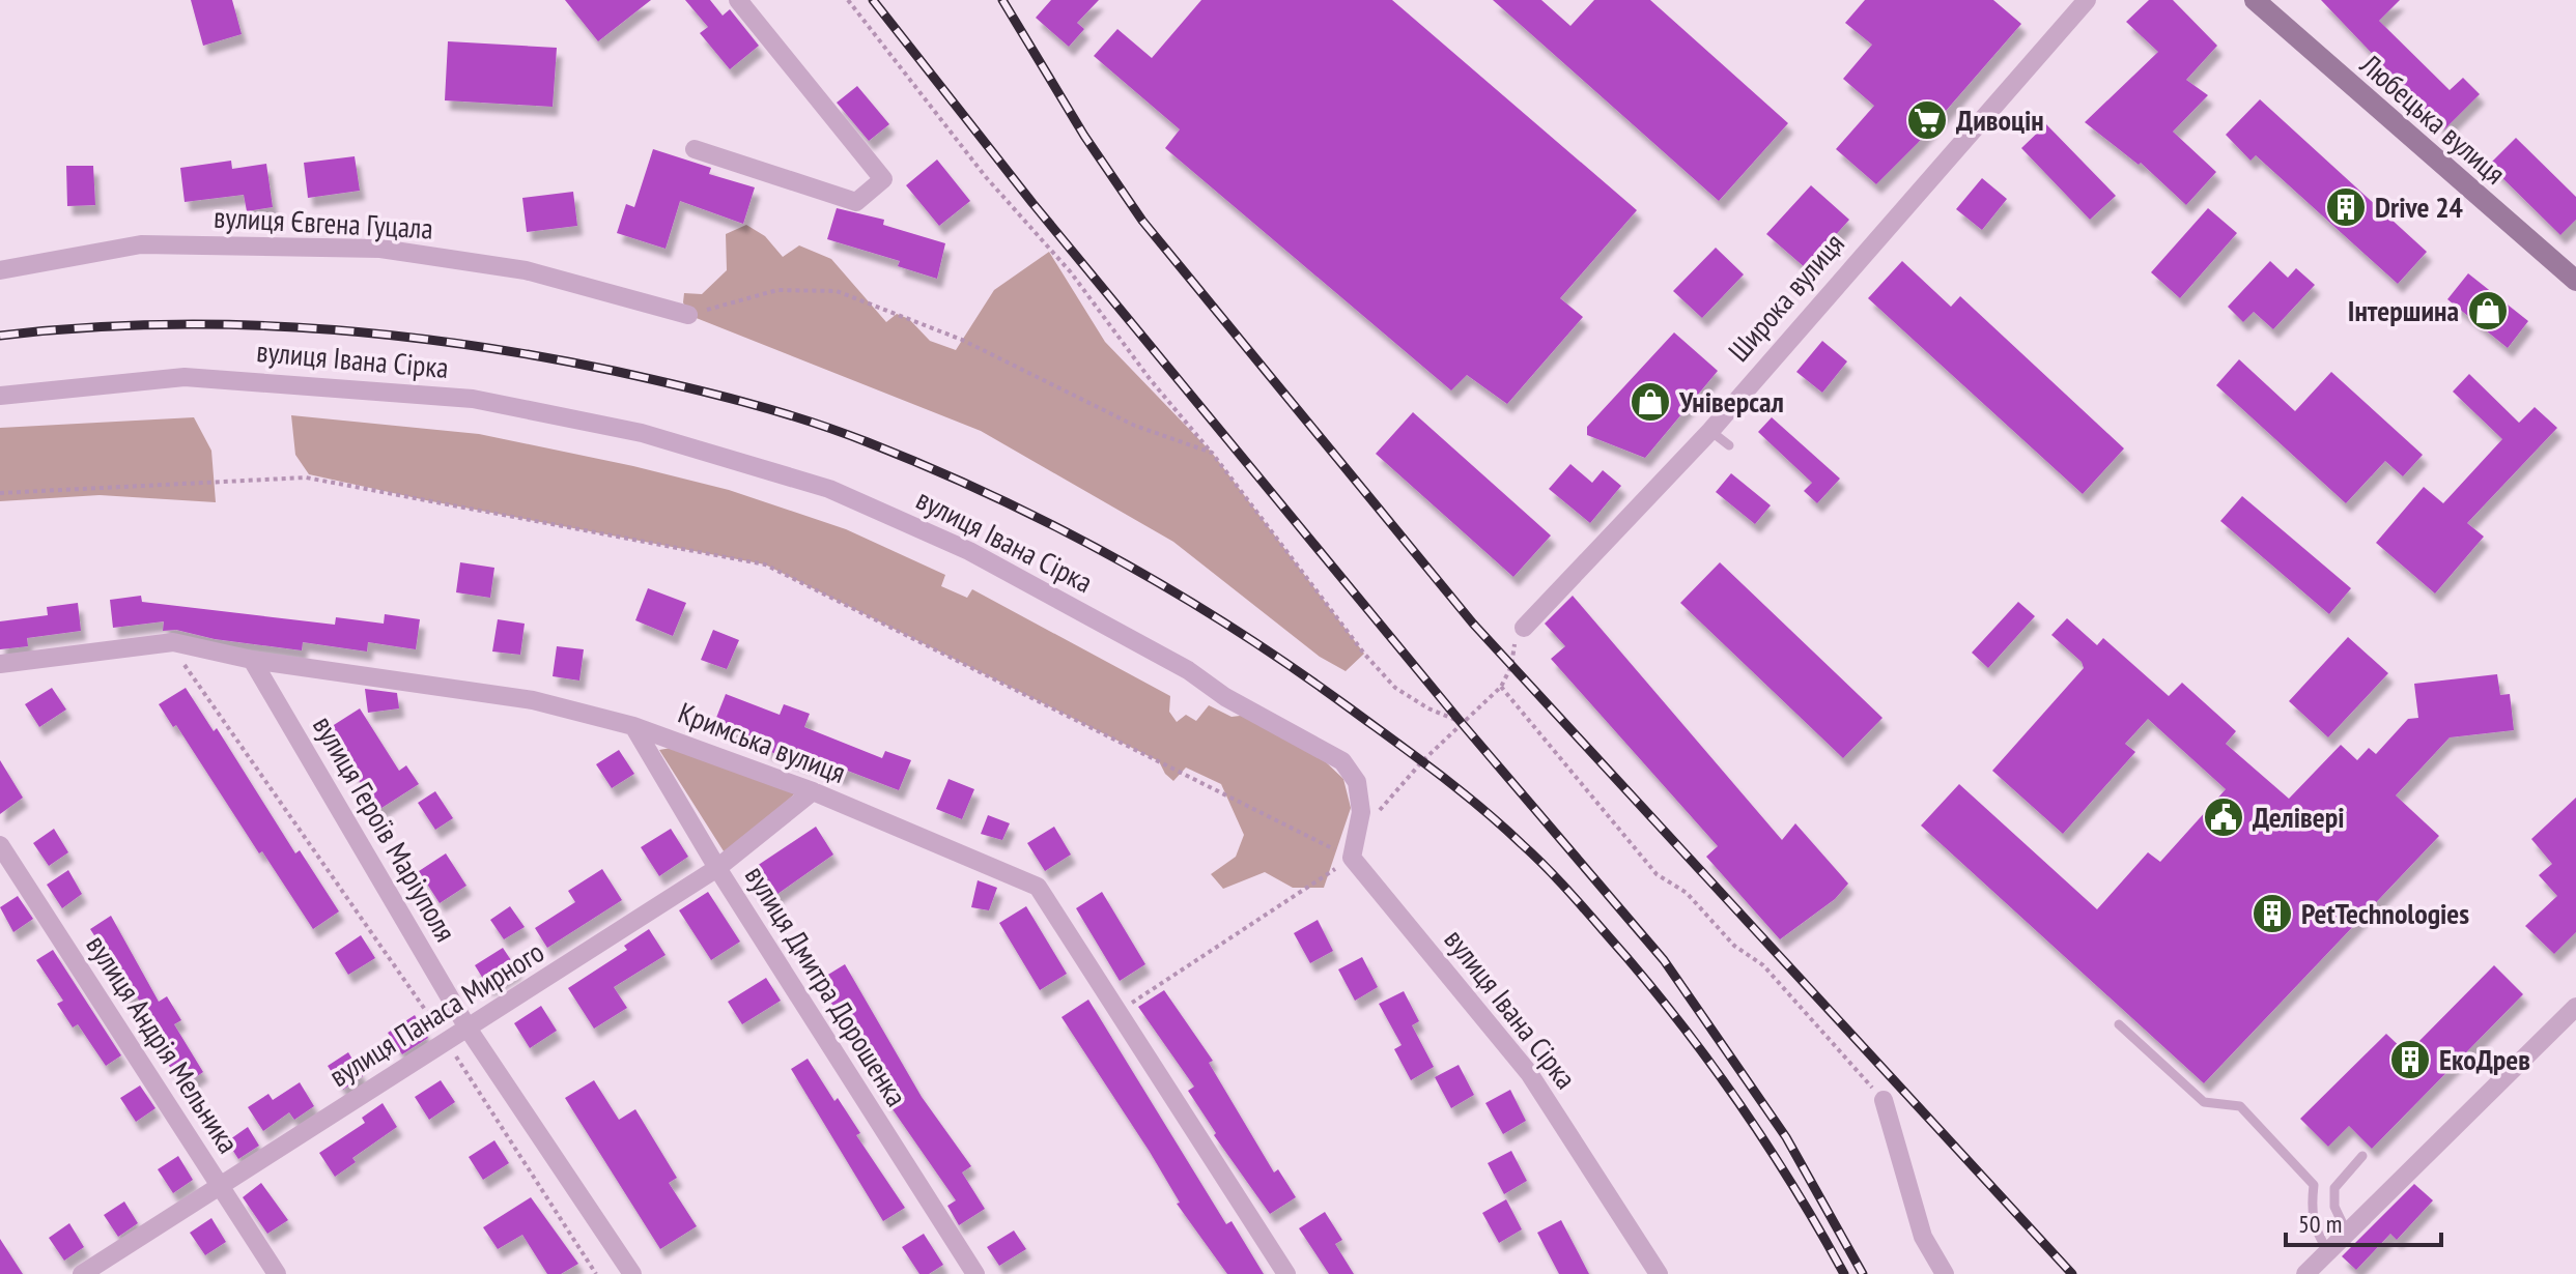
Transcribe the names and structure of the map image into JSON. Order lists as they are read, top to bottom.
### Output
{
  "streets": {
    "main road": ["Любецька вулиця"],
    "street": [
      "вулиця Євгена Гуцала",
      "Широка вулиця",
      "вулиця Івана Сірка",
      "Кримська вулиця",
      "вулиця Героїв Маріуполя",
      "вулиця Дмитра Дорошенка",
      "вулиця Панаса Мирного",
      "вулиця Андрія Мельника"
    ]
  },
  "crossings": [
    ["Кримська вулиця", "вулиця Героїв Маріуполя"],
    ["Кримська вулиця", "вулиця Дмитра Дорошенка"],
    ["Кримська вулиця", "вулиця Панаса Мирного"],
    ["вулиця Героїв Маріуполя", "вулиця Панаса Мирного"],
    ["вулиця Дмитра Дорошенка", "вулиця Панаса Мирного"],
    ["вулиця Панаса Мирного", "вулиця Андрія Мельника"]
  ],
  "places": {
    "supermarket": ["Дивоцін"],
    "building": ["Drive 24", "PetTechnologies", "ЕкоДрев"],
    "shop": ["Інтершина", "Універсал"],
    "public building": ["Делівері"]
  },
  "scale_bar": "50 m"
}
